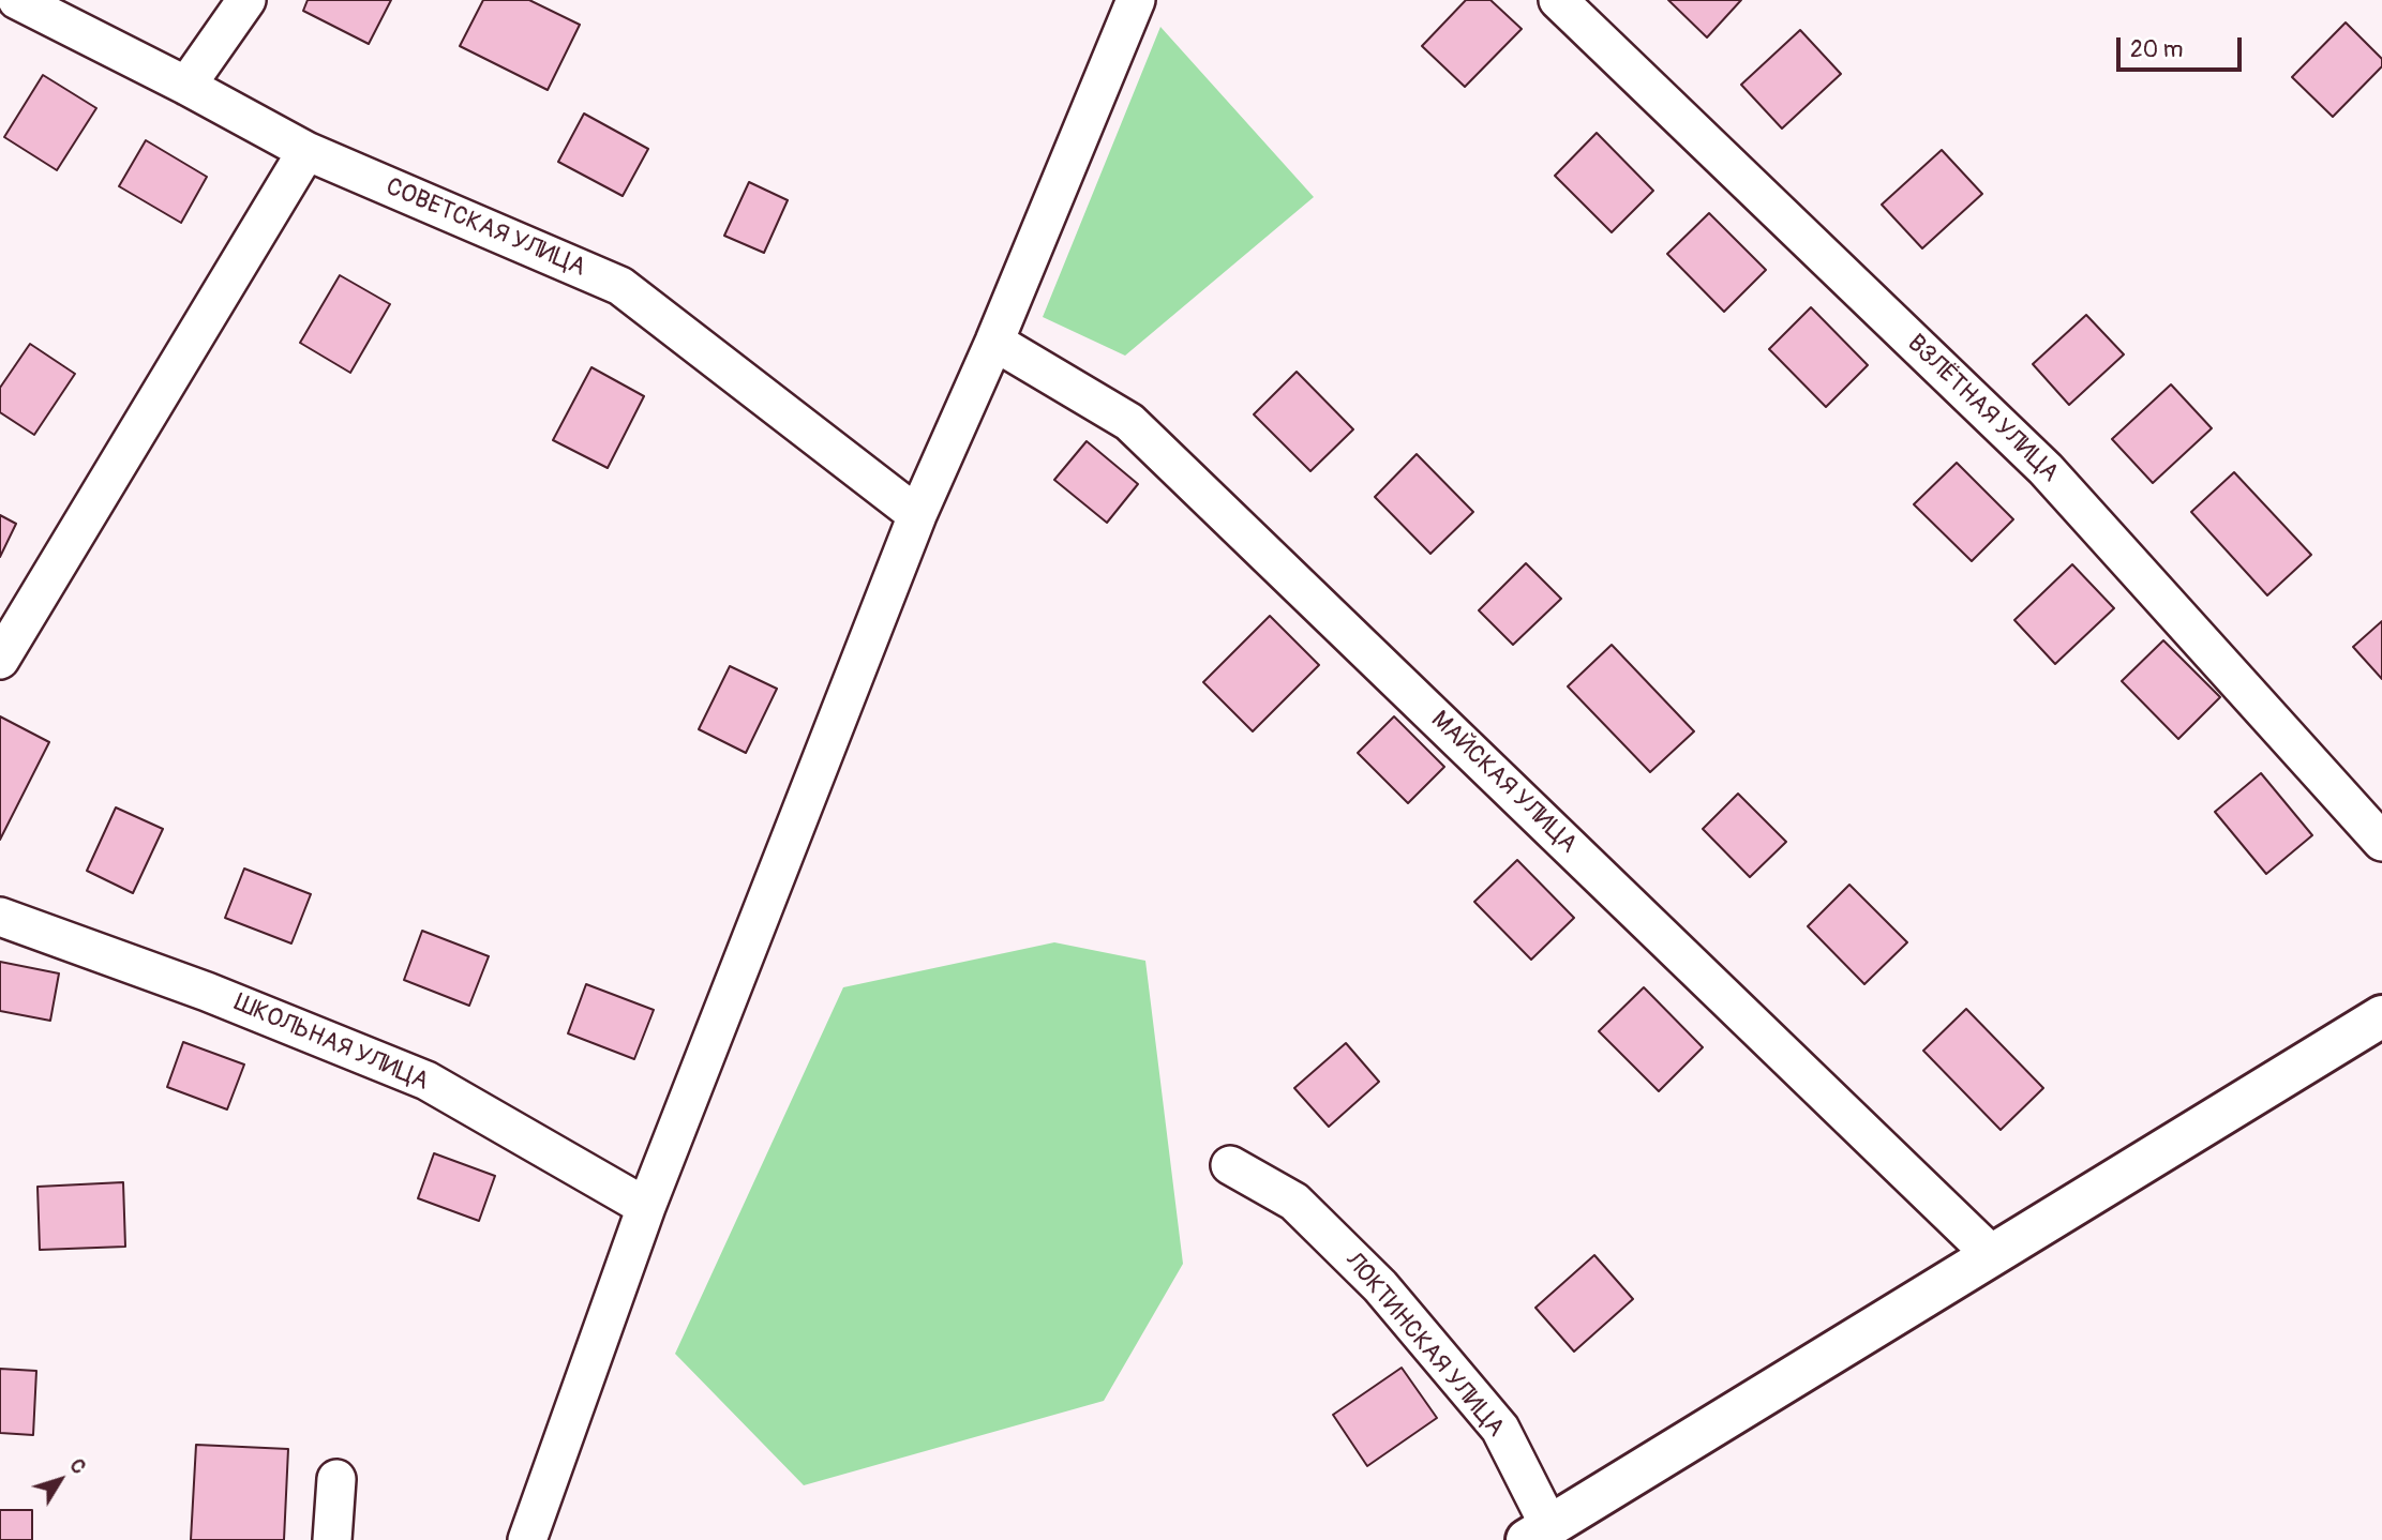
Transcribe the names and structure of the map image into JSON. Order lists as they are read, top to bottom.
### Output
{
  "streets": {
    "street": [
      "СОВЕТСКАЯ УЛИЦА",
      "ВЗЛЁТНАЯ УЛИЦА",
      "МАЙСКАЯ УЛИЦА",
      "ШКОЛЬНАЯ УЛИЦА",
      "ЛОКТИНСКАЯ УЛИЦА"
    ]
  },
  "scale_bar": "20 m",
  "north": "top right"
}
